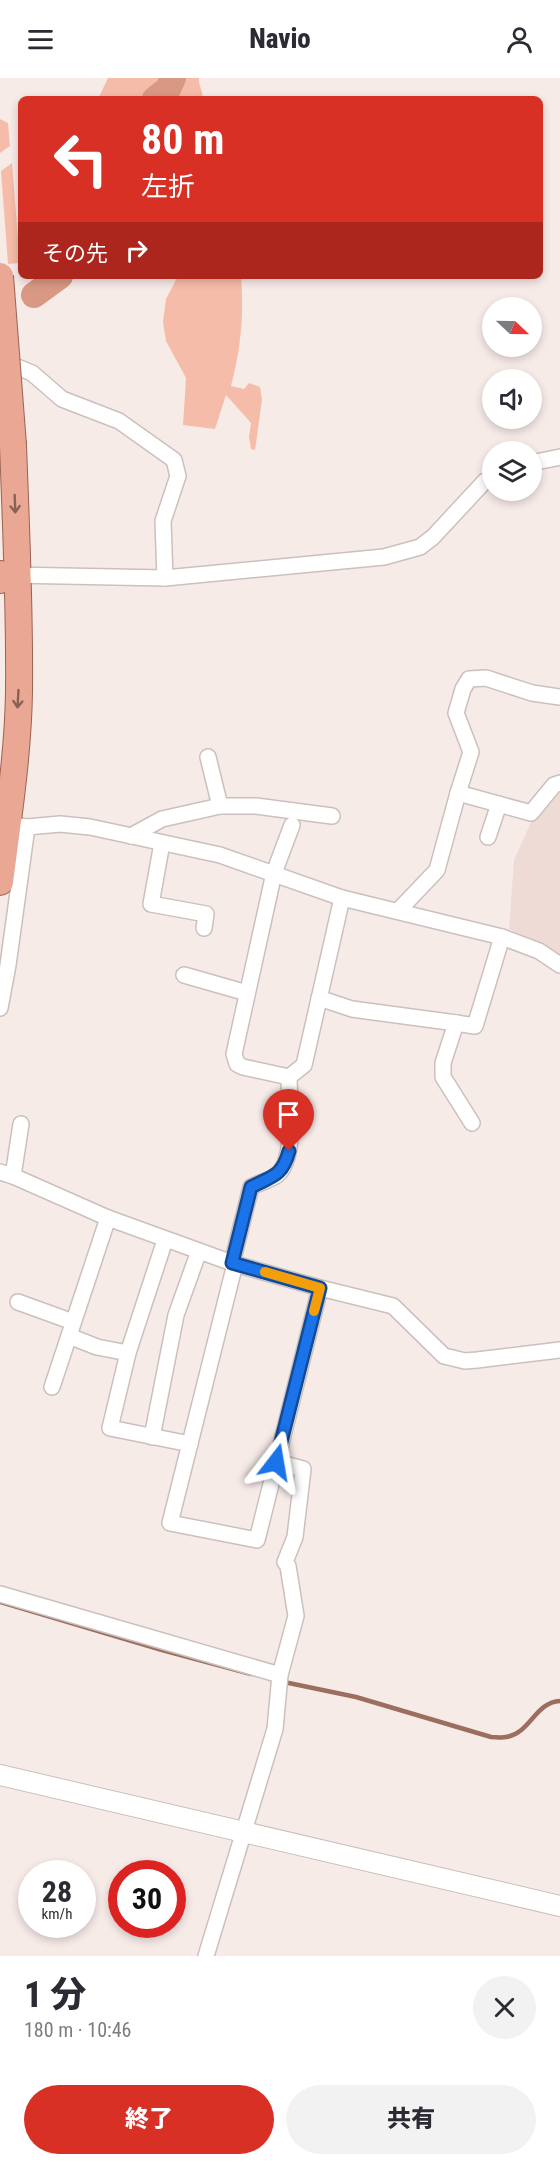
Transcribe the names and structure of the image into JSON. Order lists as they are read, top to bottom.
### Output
{
  "north": "right",
  "page": {
    "header": "Navio",
    "turn": ["80 m", "左折"],
    "then": "その先",
    "speed": "28 km/h",
    "limit": "30",
    "heading": ["1 分", "180 m · 10:46"],
    "buttons": ["終了", "共有"]
  }
}
